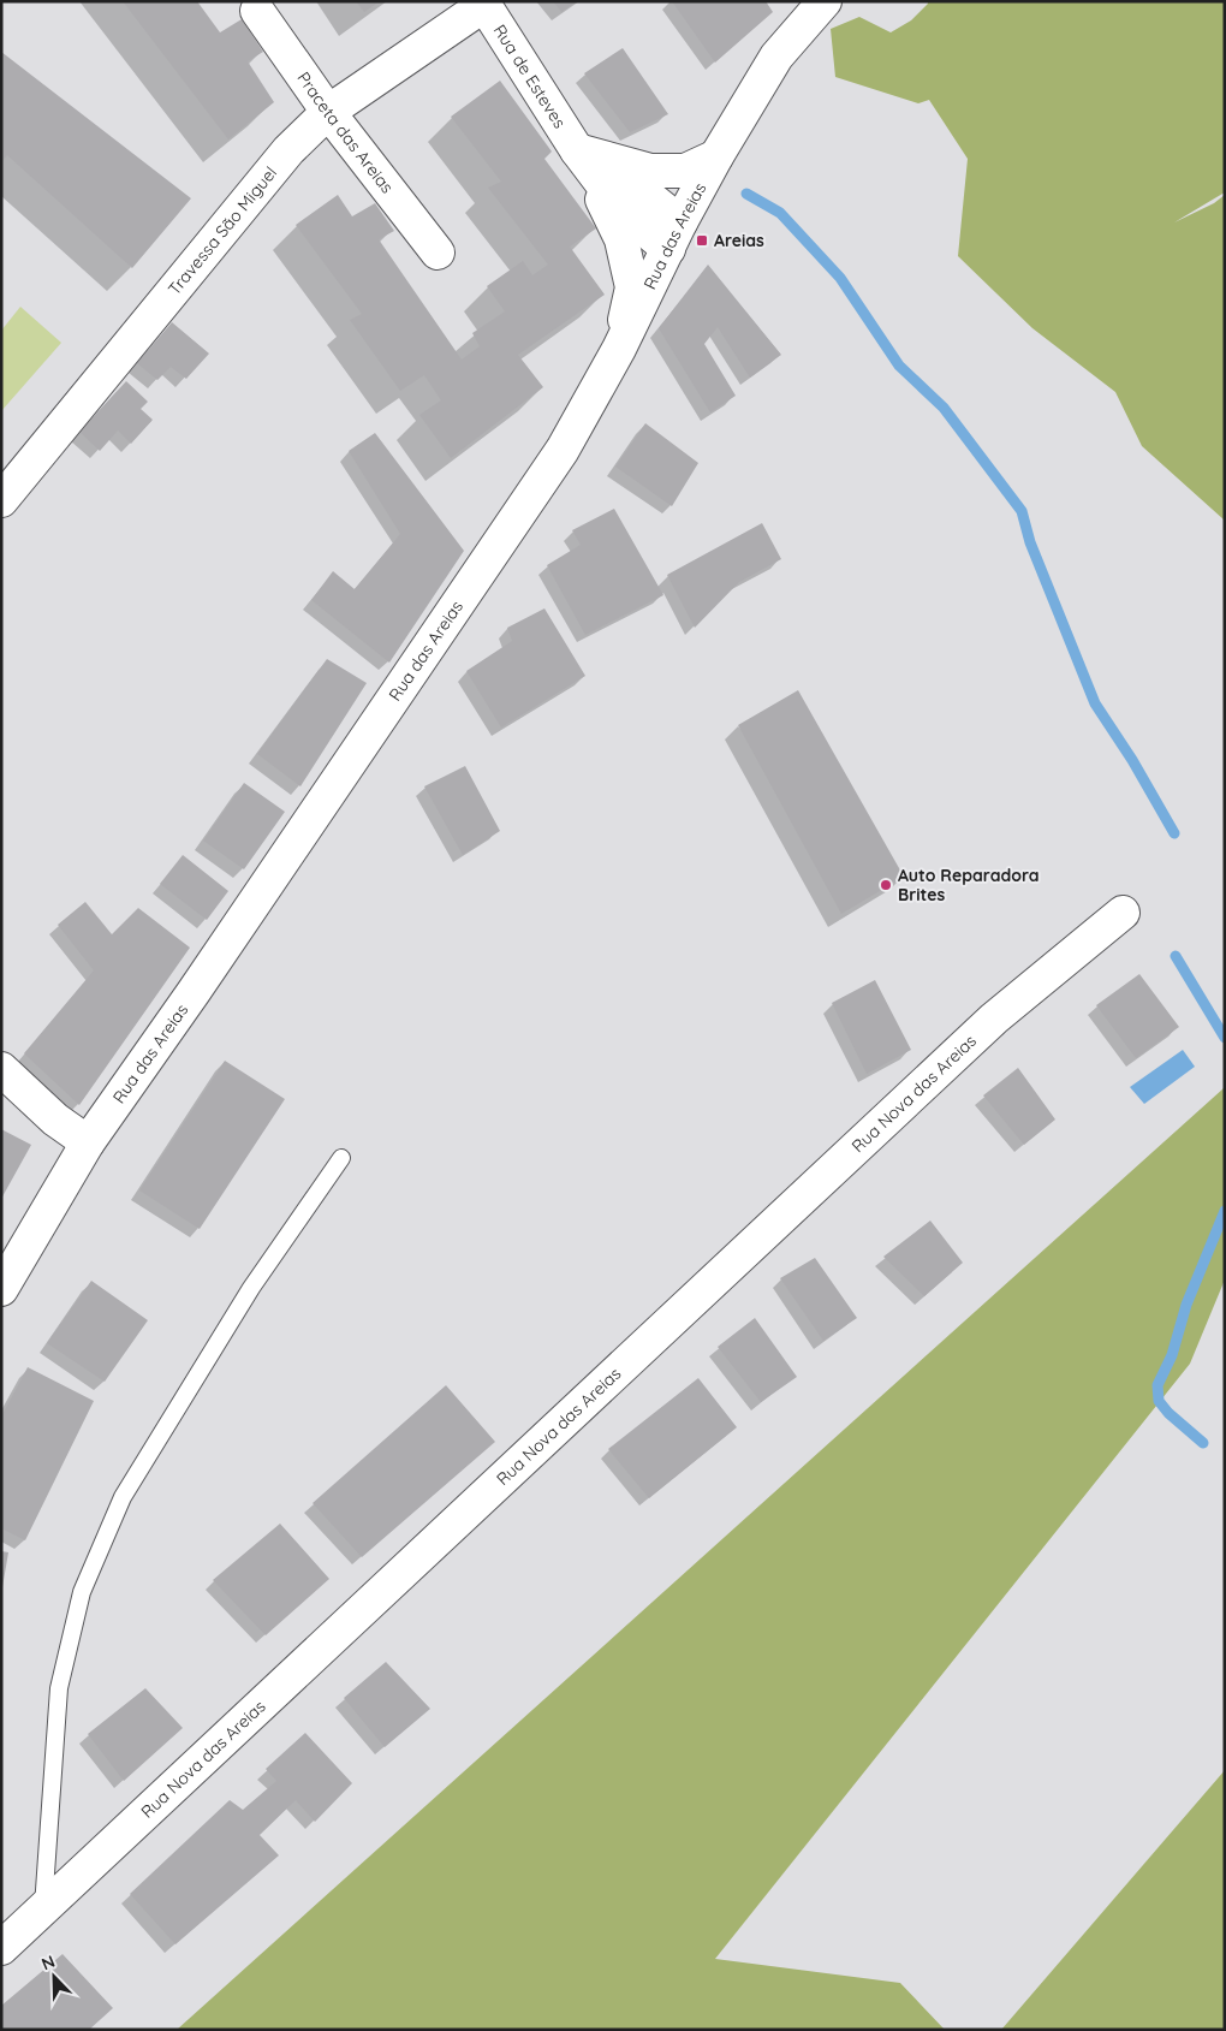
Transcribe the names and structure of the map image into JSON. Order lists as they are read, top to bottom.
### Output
{
  "streets": {
    "street": [
      "Rua de Esteves",
      "Praceta das Areias",
      "Travessa São Miguel",
      "Rua das Areias",
      "Rua Nova das Areias"
    ]
  },
  "crossings": [
    ["Rua de Esteves", "Travessa São Miguel"],
    ["Rua de Esteves", "Rua das Areias"],
    ["Praceta das Areias", "Travessa São Miguel"]
  ],
  "places": {
    "transit": ["Areias"],
    "other": ["Auto Reparadora Brites"]
  },
  "north": "top left"
}
